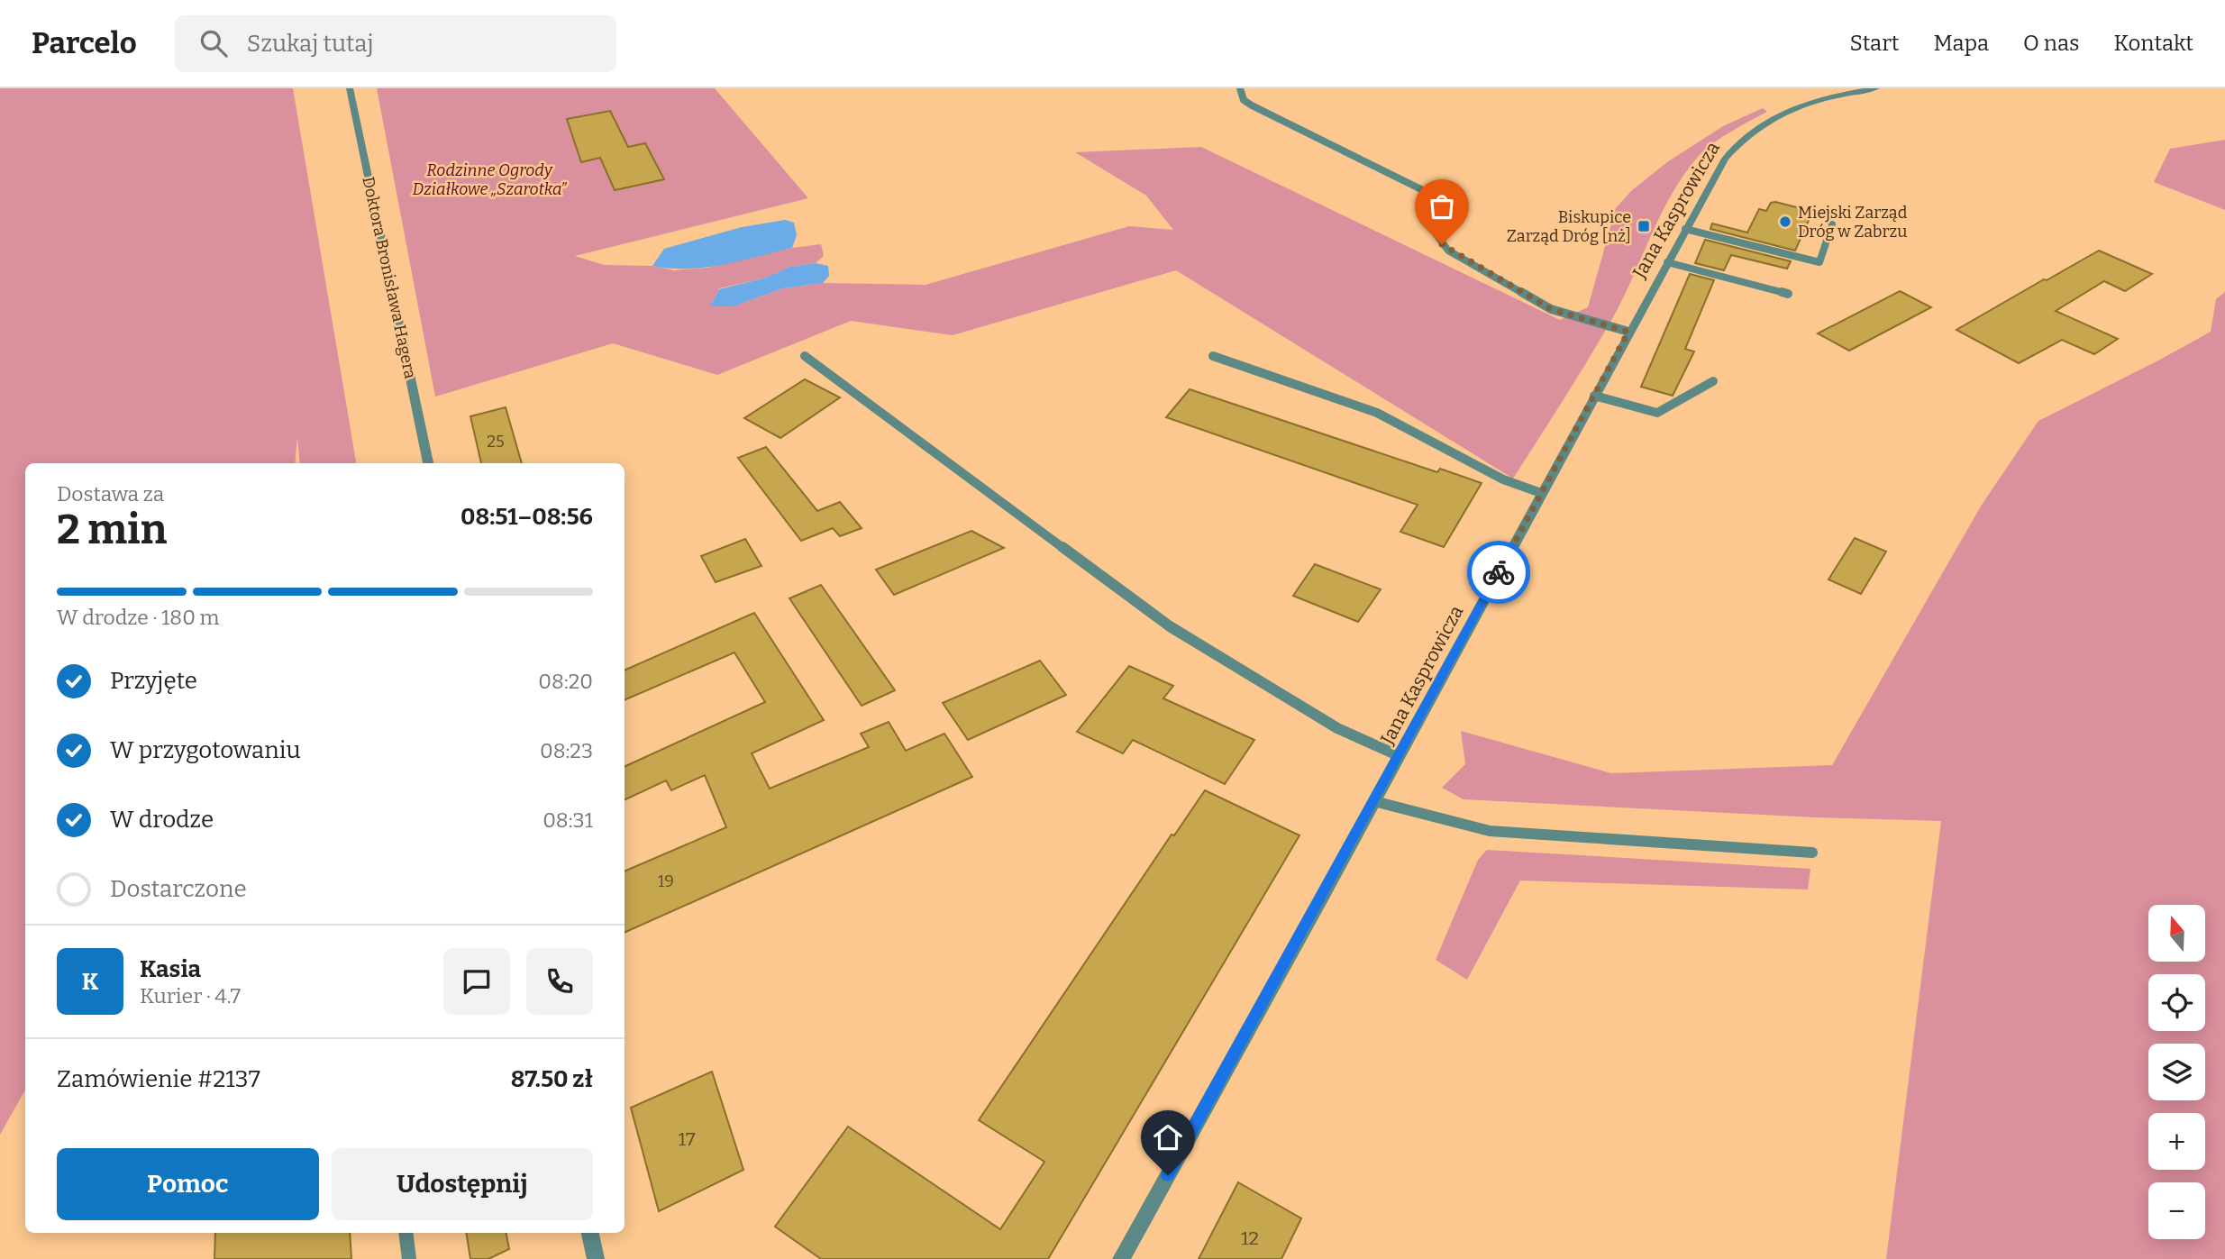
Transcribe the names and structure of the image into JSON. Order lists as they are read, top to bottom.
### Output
{
  "streets": {
    "street": ["Jana Kasprowicza", "Doktora Bronisława Hagera"]
  },
  "parks": ["Rodzinne Ogrody Działkowe „Szarotka”"],
  "places": {
    "other": ["Miejski Zarząd Dróg w Zabrzu"],
    "transit": ["Biskupice Zarząd Dróg [nż]"]
  },
  "house_numbers": [
    "25",
    "19",
    "17",
    "12"
  ],
  "north": "top",
  "page": {
    "header": "Parcelo",
    "search": "Szukaj tutaj",
    "nav": [
      "Start",
      "Mapa",
      "O nas",
      "Kontakt"
    ],
    "heading": ["2 min", "Dostawa za", "08:51–08:56"],
    "panel": [
      "Kasia",
      "Kurier · 4.7",
      "Zamówienie #2137",
      "87.50 zł"
    ],
    "bar": "W drodze · 180 m",
    "list": [
      ["Przyjęte", "08:20"],
      ["W przygotowaniu", "08:23"],
      ["W drodze", "08:31"],
      "Dostarczone"
    ],
    "map_buttons": ["+", "−"],
    "round": "K",
    "buttons": ["Pomoc", "Udostępnij"]
  }
}
